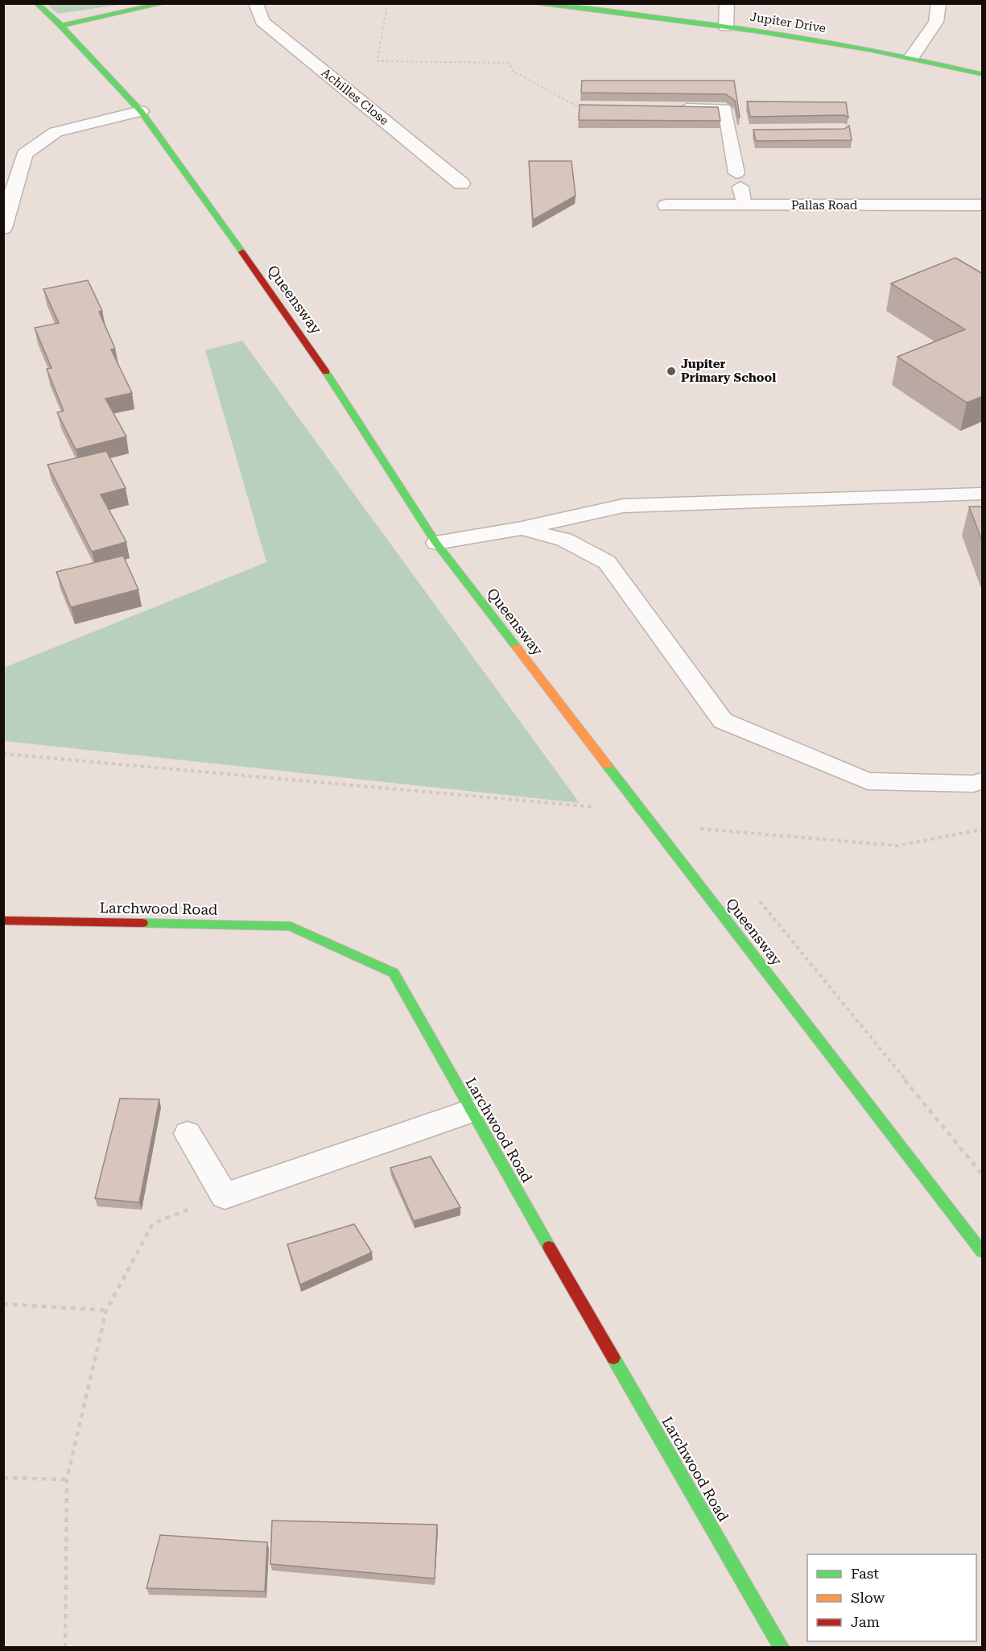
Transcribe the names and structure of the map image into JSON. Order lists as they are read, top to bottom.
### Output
{
  "streets": {
    "main road": ["Jupiter Drive", "Queensway", "Larchwood Road"],
    "street": ["Achilles Close", "Pallas Road"]
  },
  "places": ["Jupiter Primary School"],
  "legend": ["Fast", "Slow", "Jam"]
}
